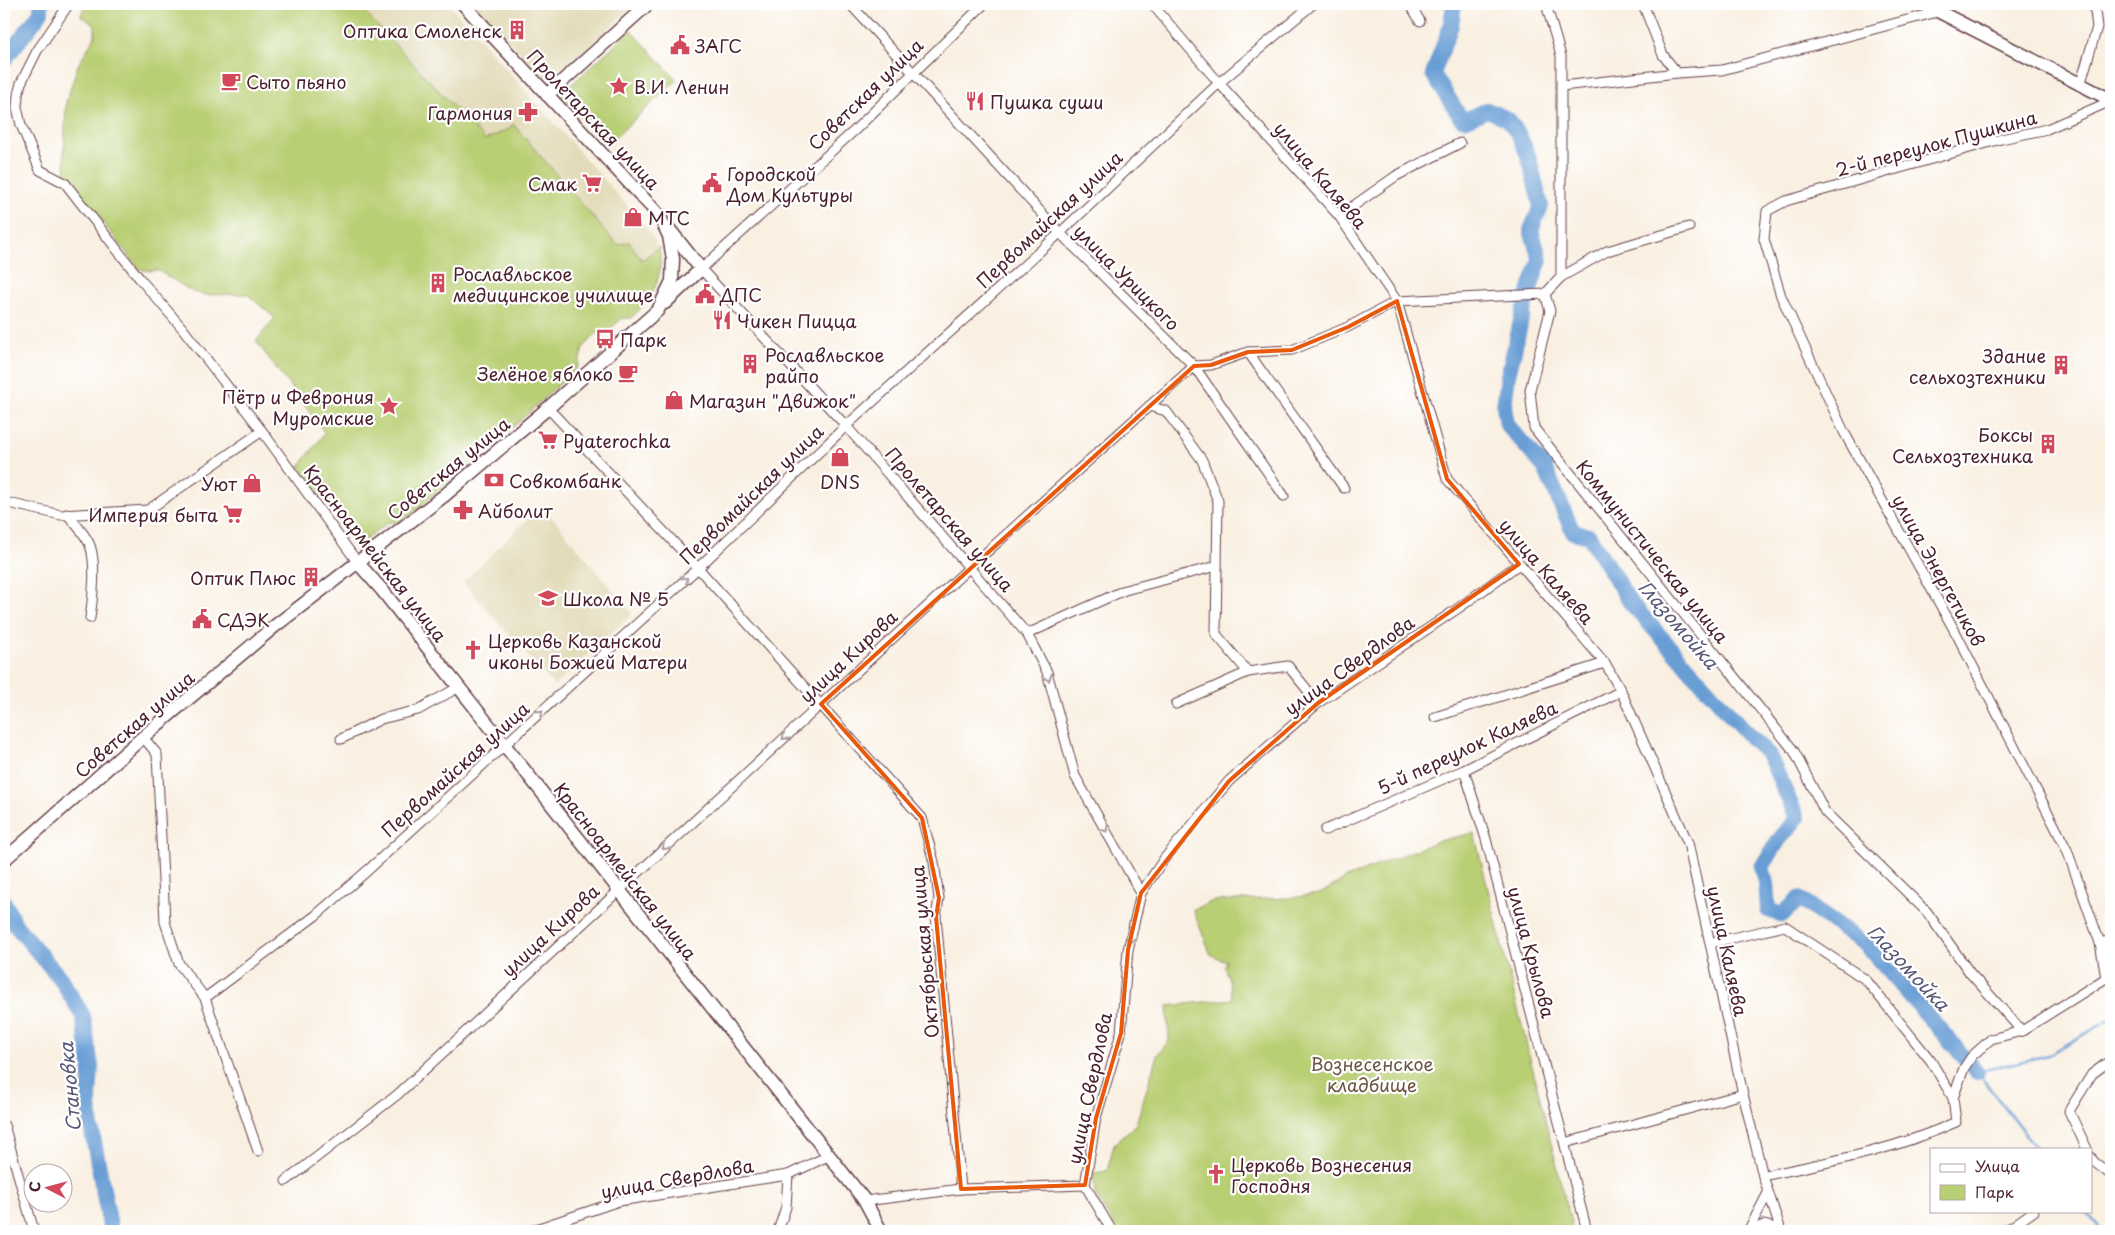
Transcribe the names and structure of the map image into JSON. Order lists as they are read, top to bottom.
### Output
{
  "streets": {
    "main road": ["Советская улица", "Пролетарская улица", "Красноармейская улица"],
    "street": [
      "2-й переулок Пушкина",
      "улица Каляева",
      "Первомайская улица",
      "улица Урицкого",
      "Коммунистическая улица",
      "улица Энергетиков",
      "улица Кирова",
      "улица Свердлова",
      "5-й переулок Каляева",
      "Октябрьская улица",
      "улица Крылова"
    ]
  },
  "crossings": [
    ["Советская улица", "Пролетарская улица"],
    ["Советская улица", "улица Урицкого"],
    ["Советская улица", "Красноармейская улица"],
    ["Советская улица", "Октябрьская улица"],
    ["Пролетарская улица", "Первомайская улица"],
    ["Пролетарская улица", "улица Кирова"],
    ["Пролетарская улица", "улица Свердлова"],
    ["2-й переулок Пушкина", "улица Энергетиков"],
    ["улица Каляева", "Первомайская улица"],
    ["улица Каляева", "улица Свердлова"],
    ["улица Каляева", "5-й переулок Каляева"],
    ["Первомайская улица", "улица Урицкого"],
    ["Первомайская улица", "Красноармейская улица"],
    ["Первомайская улица", "Октябрьская улица"],
    ["улица Урицкого", "улица Кирова"],
    ["Коммунистическая улица", "улица Энергетиков"],
    ["Красноармейская улица", "улица Кирова"],
    ["Красноармейская улица", "улица Свердлова"],
    ["улица Кирова", "Октябрьская улица"],
    ["улица Свердлова", "Октябрьская улица"],
    ["5-й переулок Каляева", "улица Крылова"]
  ],
  "water": ["Глазомойка", "Становка"],
  "parks": ["Вознесенское кладбище"],
  "places": {
    "building": [
      "Оптика Смоленск",
      "Рославльское медицинское училище",
      "Рославльское райпо",
      "Здание сельхозтехники",
      "Боксы Сельхозтехника",
      "Оптик Плюс"
    ],
    "public building": [
      "ЗАГС",
      "Городской Дом Культуры",
      "ДПС",
      "СДЭК"
    ],
    "cafe": ["Сыто пьяно", "Зелёное яблоко"],
    "place": ["В.И. Ленин", "Пётр и Феврония Муромские"],
    "restaurant": ["Пушка суши", "Чикен Пицца"],
    "pharmacy": ["Гармония", "Айболит"],
    "supermarket": ["Смак", "Pyaterochka", "Империя быта"],
    "shop": [
      "МТС",
      "Магазин \"Движок\"",
      "DNS",
      "Уют"
    ],
    "bus stop": ["Парк"],
    "bank": ["Совкомбанк"],
    "school or university": ["Школа № 5"],
    "church": ["Церковь Казанской иконы Божией Матери", "Церковь Вознесения Господня"]
  },
  "legend": ["Улица", "Парк"],
  "north": "left"
}
